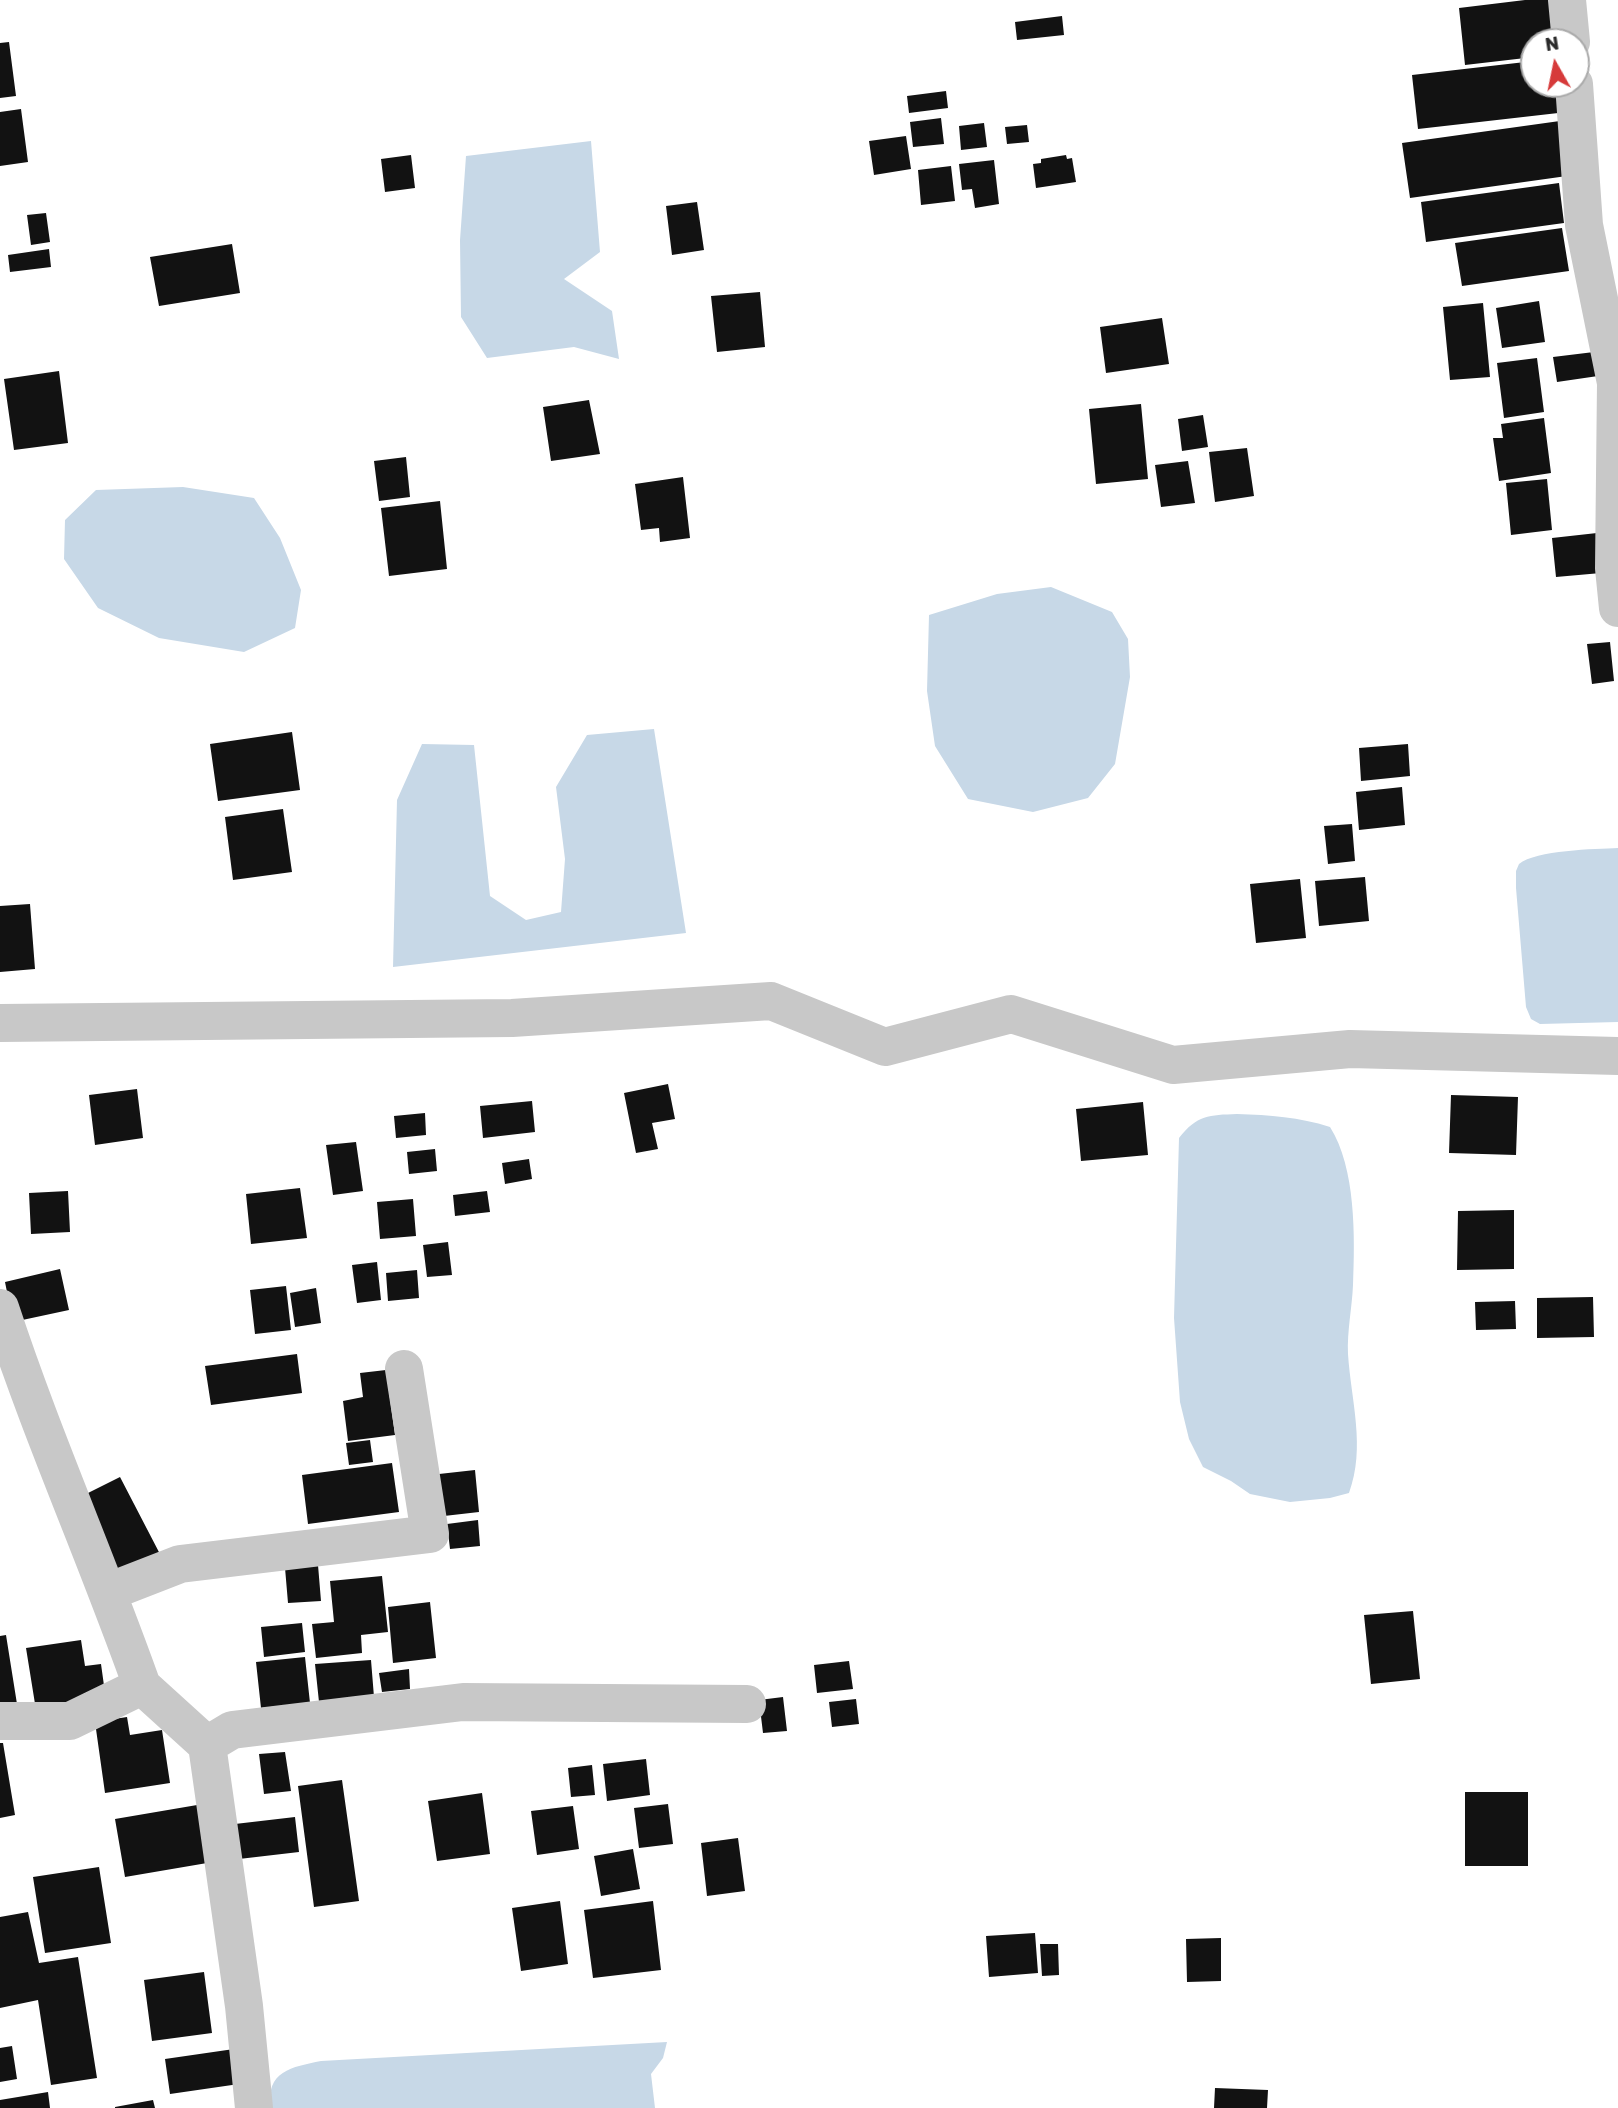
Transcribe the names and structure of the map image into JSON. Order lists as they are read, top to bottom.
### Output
{
  "north": "top"
}
